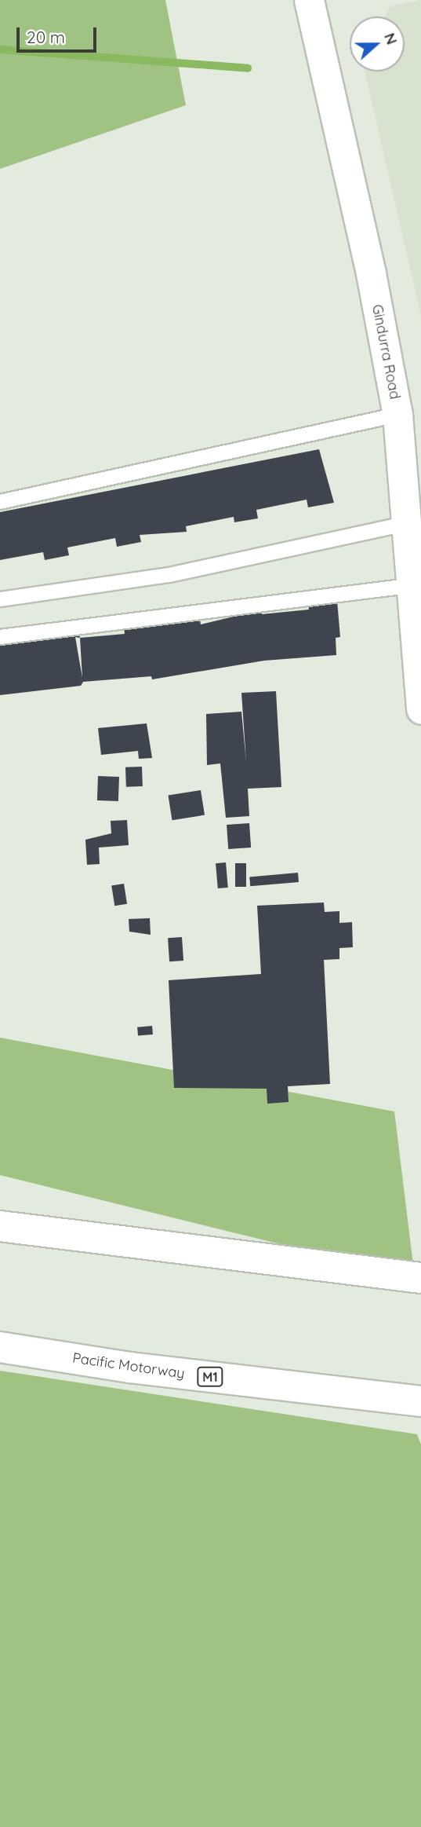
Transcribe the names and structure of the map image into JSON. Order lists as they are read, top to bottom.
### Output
{
  "streets": {
    "highway": ["Pacific Motorway", "M1"],
    "street": ["Gindurra Road"]
  },
  "scale_bar": "20 m",
  "north": "right"
}
